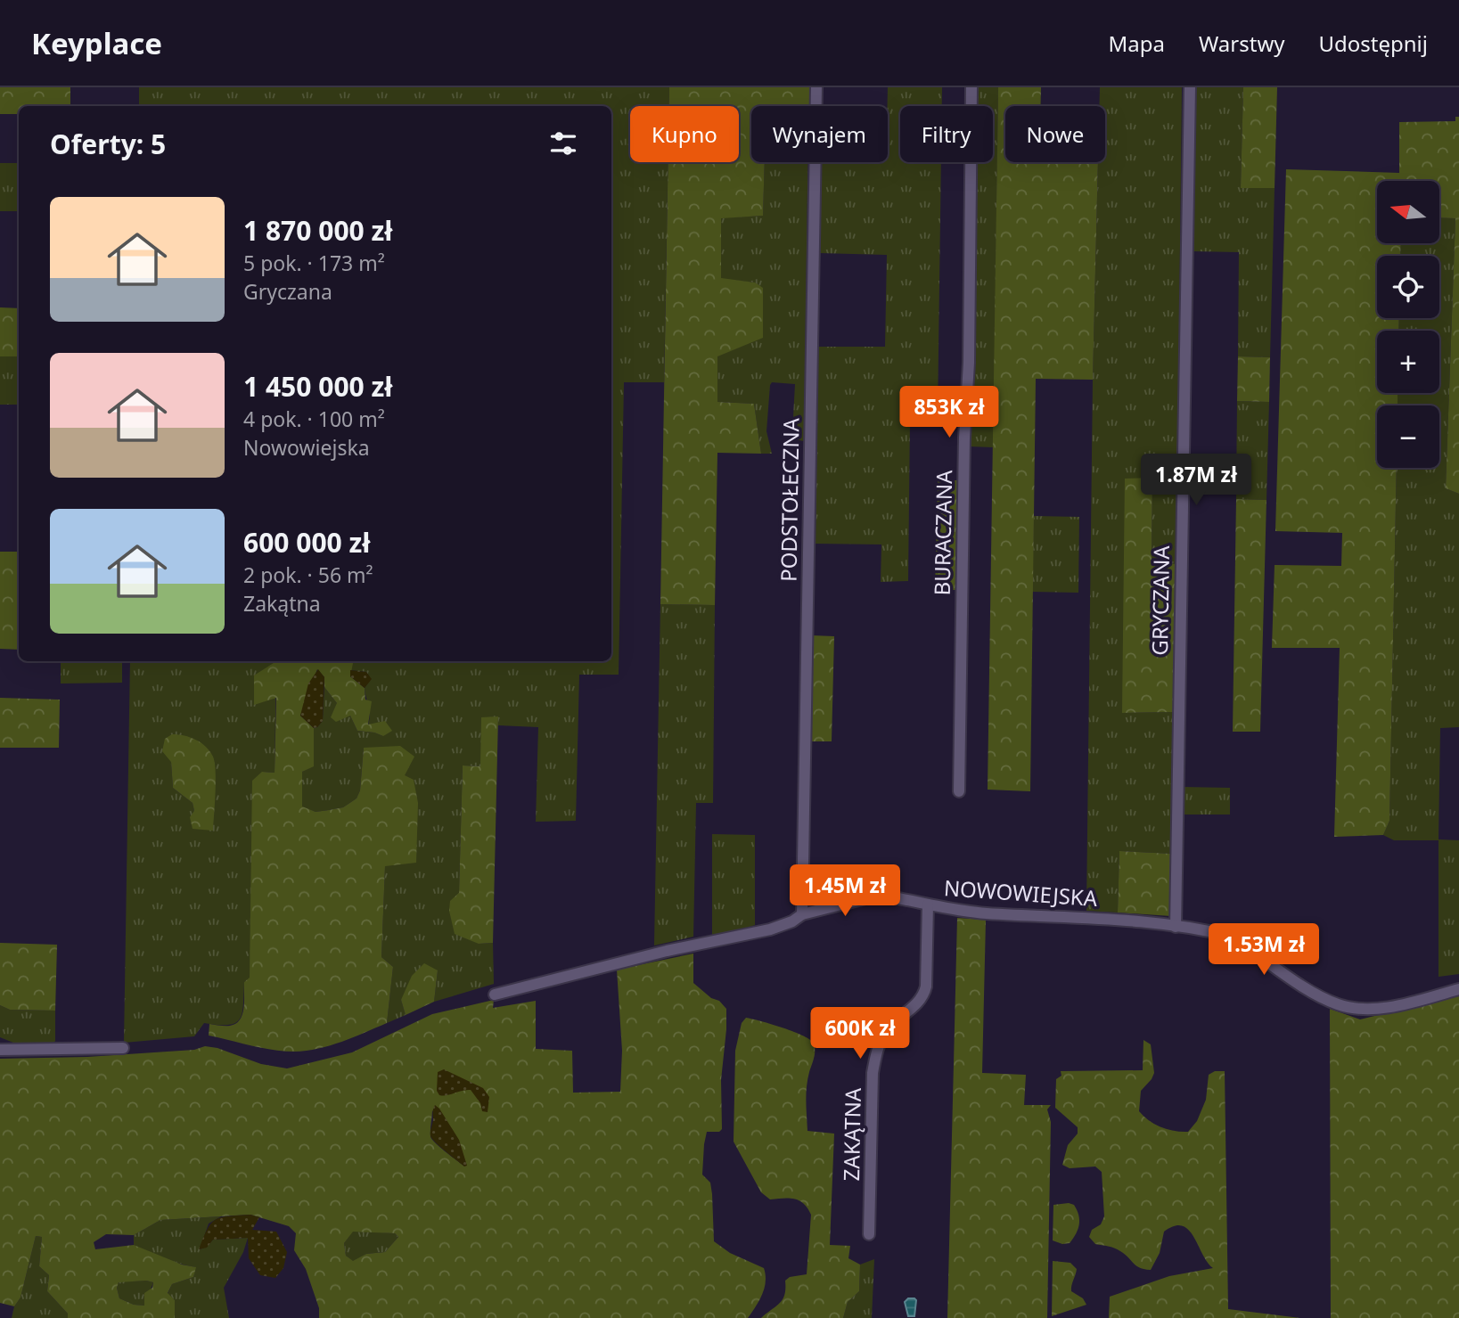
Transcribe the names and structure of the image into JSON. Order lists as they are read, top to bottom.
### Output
{
  "streets": {
    "street": [
      "PODSTOŁECZNA",
      "BURACZANA",
      "GRYCZANA",
      "NOWOWIEJSKA",
      "ZAKĄTNA"
    ]
  },
  "crossings": [
    ["PODSTOŁECZNA", "NOWOWIEJSKA"],
    ["GRYCZANA", "NOWOWIEJSKA"],
    ["NOWOWIEJSKA", "ZAKĄTNA"]
  ],
  "north": "left",
  "page": {
    "header": "Keyplace",
    "nav": ["Mapa", "Warstwy", "Udostępnij"],
    "chip": [
      "Kupno",
      "Wynajem",
      "Filtry",
      "Nowe"
    ],
    "heading": "Oferty: 5",
    "map_buttons": ["+", "−"],
    "list": [
      {
        "name": "1 870 000 zł",
        "note": "5 pok. · 173 m² · Gryczana"
      },
      {
        "name": "1 450 000 zł",
        "note": "4 pok. · 100 m² · Nowowiejska"
      },
      {
        "name": "600 000 zł",
        "note": "2 pok. · 56 m² · Zakątna"
      }
    ],
    "price": [
      "853K zł",
      "1.87M zł",
      "1.45M zł",
      "1.53M zł",
      "600K zł"
    ]
  }
}
